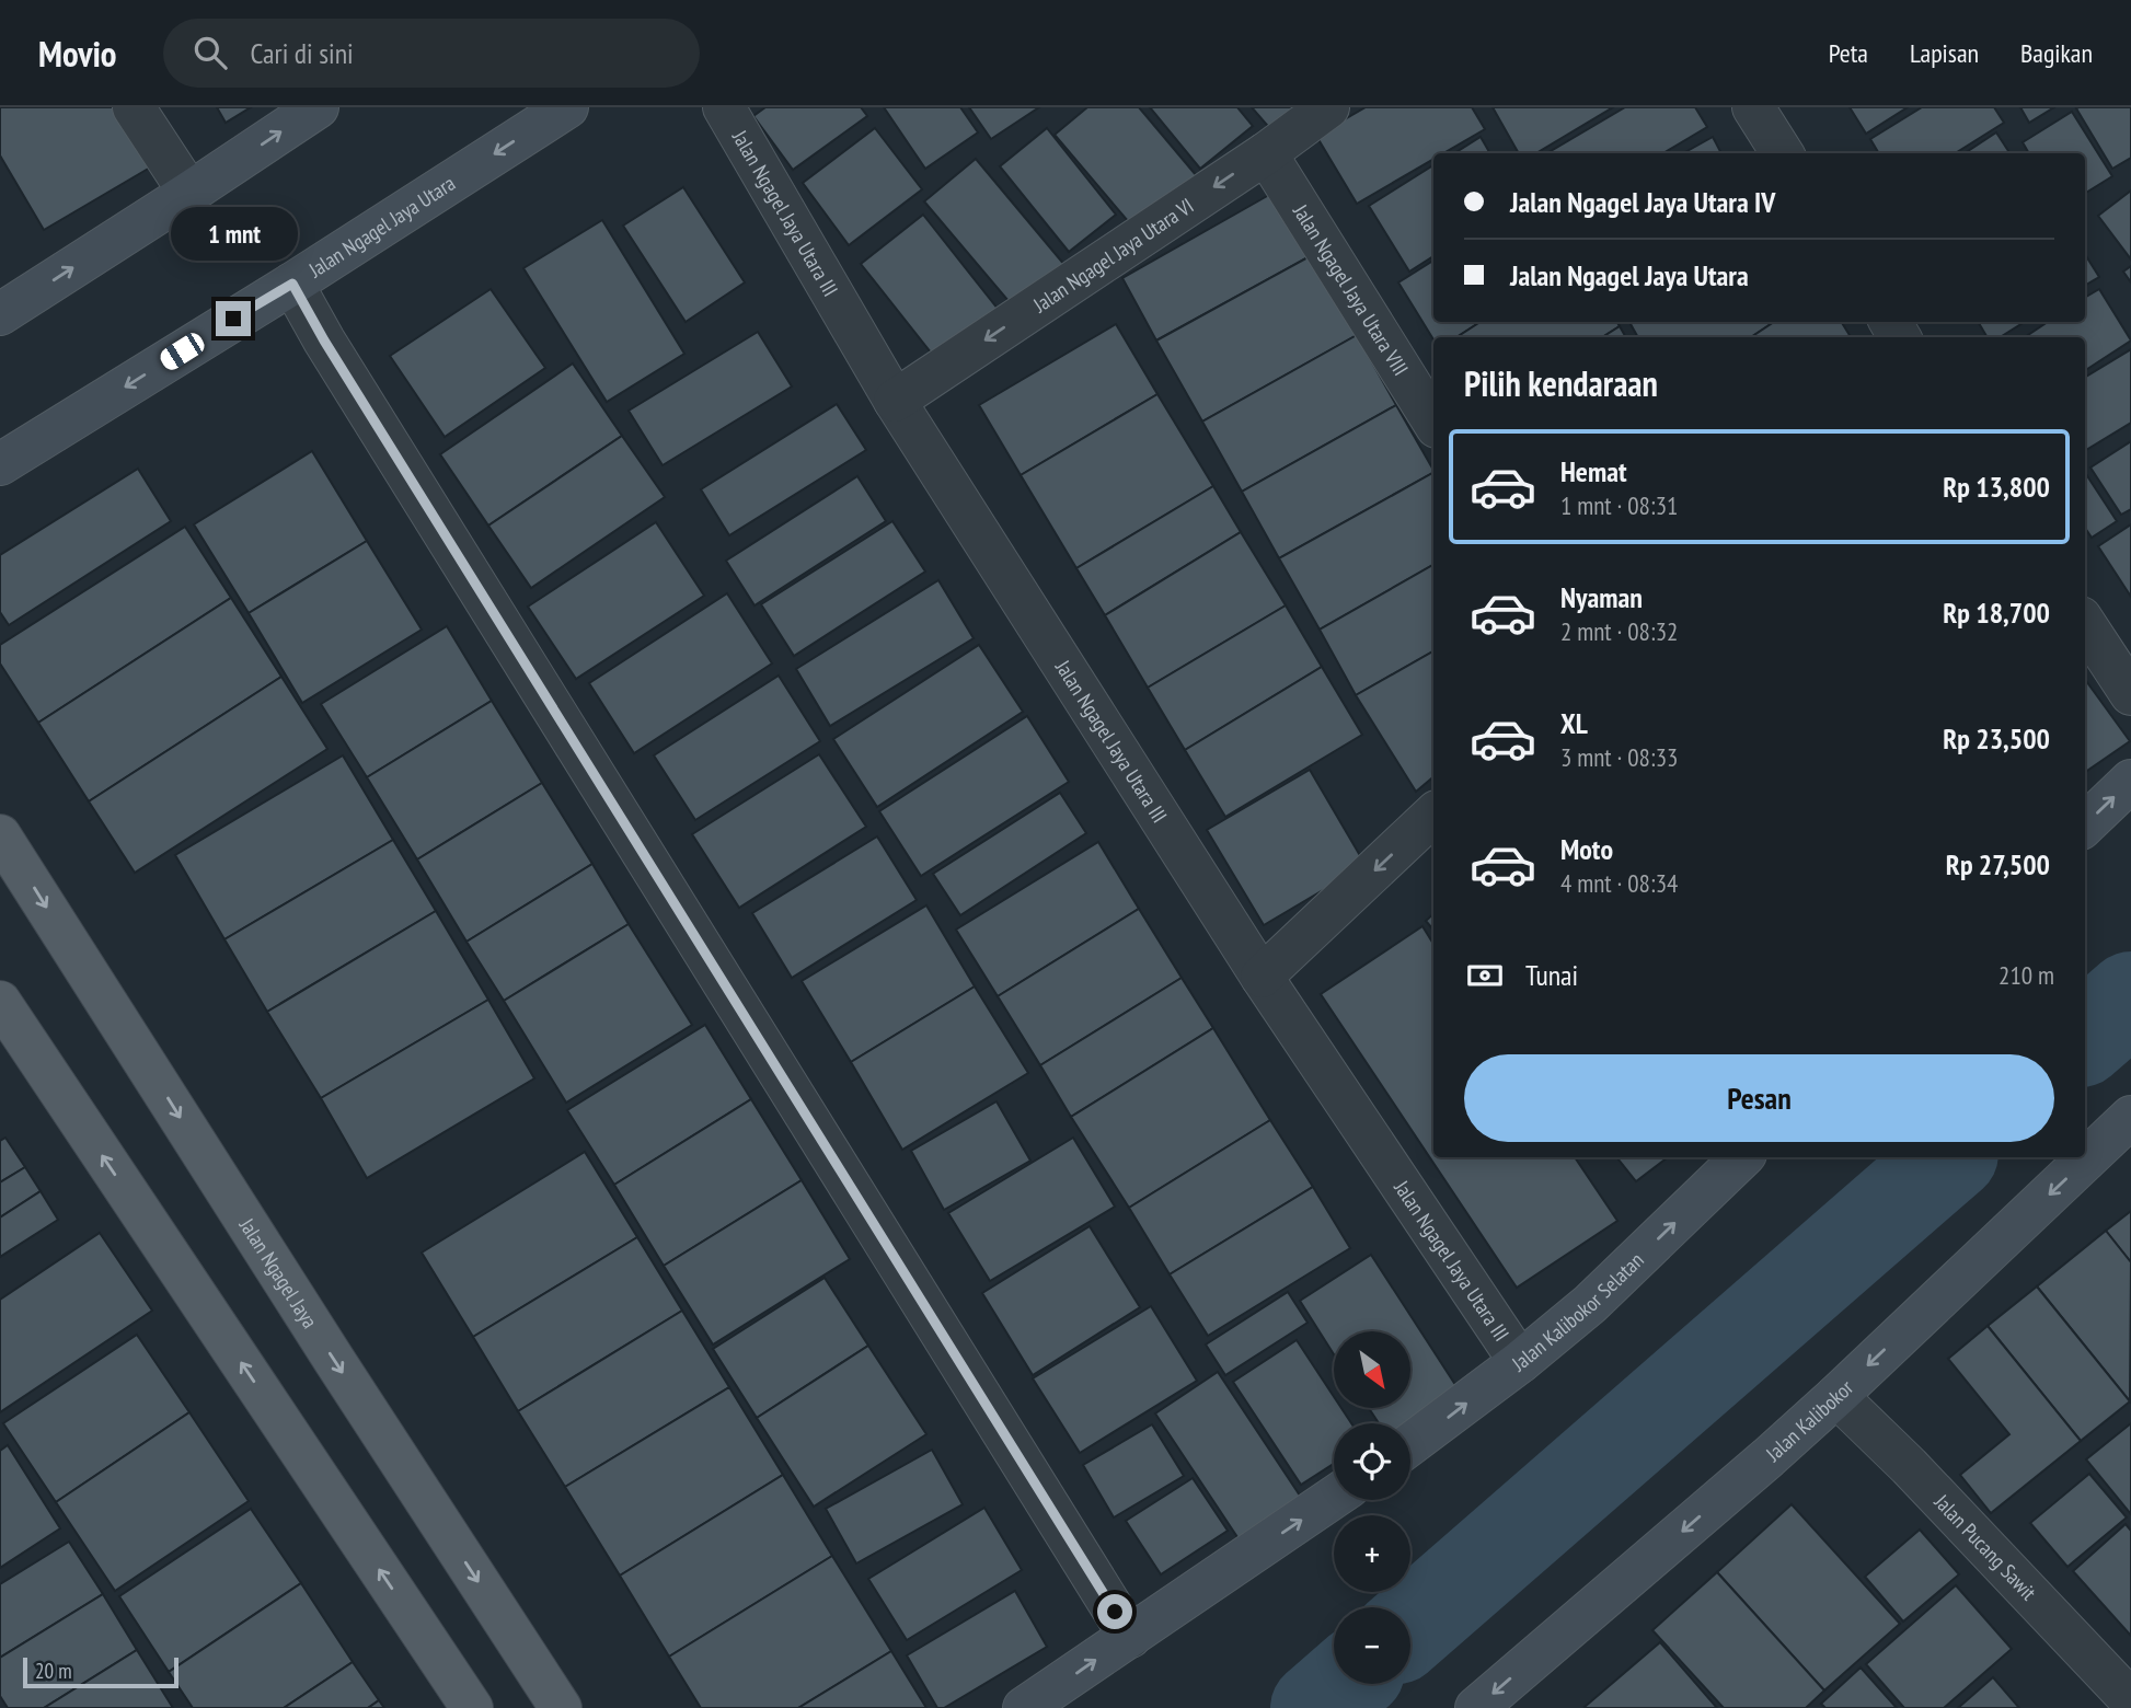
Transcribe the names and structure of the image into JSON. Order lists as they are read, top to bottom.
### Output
{
  "streets": {
    "main road": ["Jalan Ngagel Jaya"],
    "street": [
      "Jalan Ngagel Jaya Utara III",
      "Jalan Ngagel Jaya Utara",
      "Jalan Ngagel Jaya Utara VI",
      "Jalan Ngagel Jaya Utara VIII",
      "Jalan Kalibokor Selatan",
      "Jalan Kalibokor",
      "Jalan Pucang Sawit"
    ]
  },
  "crossings": [
    ["Jalan Ngagel Jaya Utara III", "Jalan Ngagel Jaya Utara VI"],
    ["Jalan Ngagel Jaya Utara III", "Jalan Kalibokor Selatan"],
    ["Jalan Ngagel Jaya Utara VI", "Jalan Ngagel Jaya Utara VIII"],
    ["Jalan Kalibokor", "Jalan Pucang Sawit"]
  ],
  "one_way": ["Jalan Ngagel Jaya Utara VI", "Jalan Kalibokor Selatan", "Jalan Kalibokor"],
  "scale_bar": "20 m",
  "north": "bottom right",
  "page": {
    "header": "Movio",
    "search": "Cari di sini",
    "nav": ["Peta", "Lapisan", "Bagikan"],
    "banner": ["Jalan Ngagel Jaya Utara IV", "Jalan Ngagel Jaya Utara"],
    "bubble": "1 mnt",
    "heading": "Pilih kendaraan",
    "list": [
      {
        "name": "Hemat",
        "note": "1 mnt · 08:31",
        "value": "Rp 13,800"
      },
      {
        "name": "Nyaman",
        "note": "2 mnt · 08:32",
        "value": "Rp 18,700"
      },
      {
        "name": "XL",
        "note": "3 mnt · 08:33",
        "value": "Rp 23,500"
      },
      {
        "name": "Moto",
        "note": "4 mnt · 08:34",
        "value": "Rp 27,500"
      }
    ],
    "pay": ["Tunai", "210 m"],
    "buttons": "Pesan",
    "map_buttons": ["+", "−"],
    "scale": "20 m"
  }
}
